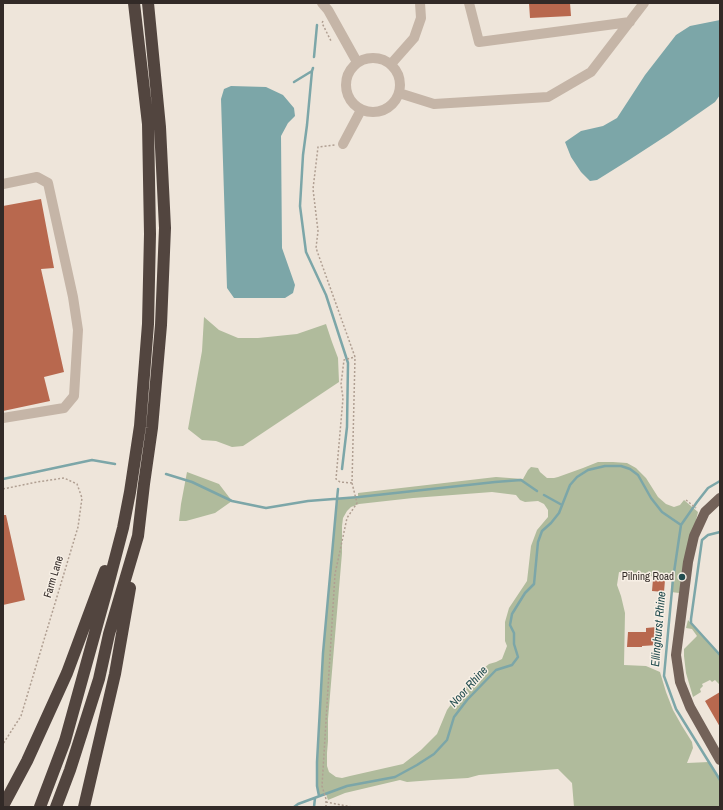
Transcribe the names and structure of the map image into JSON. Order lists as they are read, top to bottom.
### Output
{
  "streets": {
    "path": ["Farm Lane"]
  },
  "water": ["Ellinghurst Rhine", "Noor Rhine"],
  "places": ["Pilning Road"]
}
